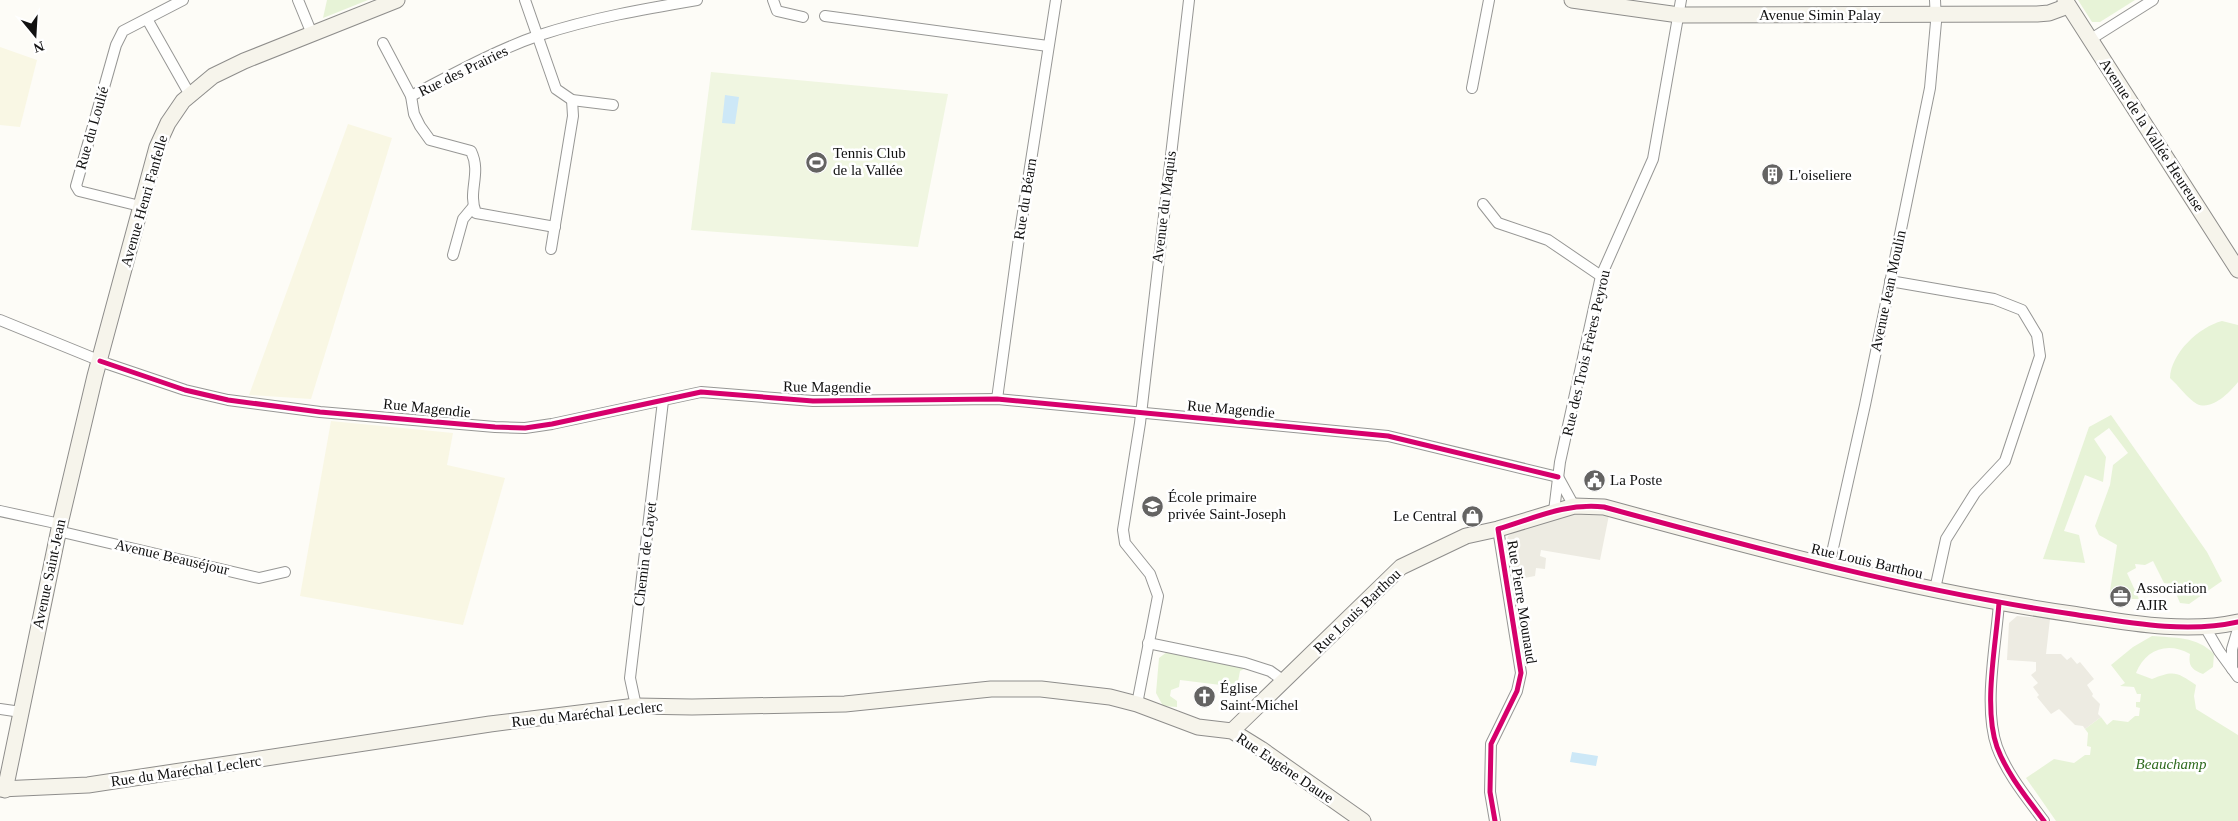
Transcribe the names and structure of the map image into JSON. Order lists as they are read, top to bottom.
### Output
{
  "streets": {
    "street": [
      "Avenue Simin Palay",
      "Rue des Prairies",
      "Rue du Loulié",
      "Avenue de la Vallée Heureuse",
      "Rue du Béarn",
      "Avenue Henri Fanfelle",
      "Avenue du Maquis",
      "Avenue Jean Moulin",
      "Rue des Trois Frères Peyrou",
      "Rue Magendie",
      "Chemin de Gayet",
      "Avenue Beauséjour",
      "Rue Louis Barthou",
      "Avenue Saint-Jean",
      "Rue Pierre Mounaud",
      "Rue du Maréchal Leclerc",
      "Rue Eugène Daure"
    ]
  },
  "crossings": [
    ["Avenue Simin Palay", "Avenue de la Vallée Heureuse"],
    ["Avenue Simin Palay", "Avenue Jean Moulin"],
    ["Avenue Simin Palay", "Rue des Trois Frères Peyrou"],
    ["Rue du Loulié", "Avenue Henri Fanfelle"],
    ["Rue du Béarn", "Rue Magendie"],
    ["Avenue Henri Fanfelle", "Rue Magendie"],
    ["Avenue Henri Fanfelle", "Avenue Saint-Jean"],
    ["Avenue du Maquis", "Rue Magendie"],
    ["Avenue du Maquis", "Rue du Maréchal Leclerc"],
    ["Avenue Jean Moulin", "Rue Louis Barthou"],
    ["Rue des Trois Frères Peyrou", "Rue Magendie"],
    ["Rue des Trois Frères Peyrou", "Rue Louis Barthou"],
    ["Rue Magendie", "Chemin de Gayet"],
    ["Rue Magendie", "Avenue Saint-Jean"],
    ["Chemin de Gayet", "Rue du Maréchal Leclerc"],
    ["Avenue Beauséjour", "Avenue Saint-Jean"],
    ["Rue Louis Barthou", "Rue Pierre Mounaud"],
    ["Rue Louis Barthou", "Rue du Maréchal Leclerc"],
    ["Rue Louis Barthou", "Rue Eugène Daure"],
    ["Avenue Saint-Jean", "Rue du Maréchal Leclerc"],
    ["Rue du Maréchal Leclerc", "Rue Eugène Daure"]
  ],
  "parks": ["Beauchamp"],
  "places": {
    "sports": ["Tennis Club de la Vallée"],
    "building": ["L'oiseliere"],
    "public building": ["La Poste"],
    "school or university": ["École primaire privée Saint-Joseph"],
    "shop": ["Le Central"],
    "office": ["Association AJIR"],
    "church": ["Église Saint-Michel"]
  },
  "north": "bottom"
}
